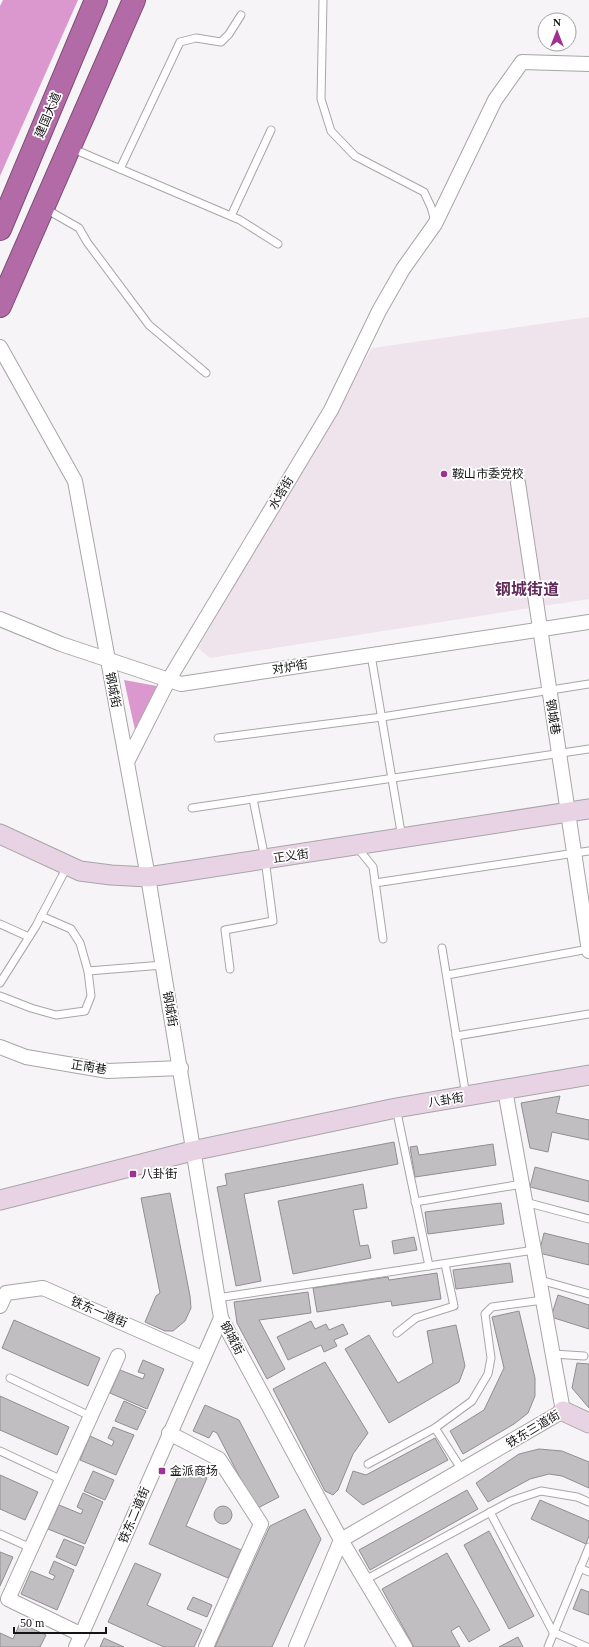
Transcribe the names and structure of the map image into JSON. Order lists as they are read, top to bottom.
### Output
{
  "streets": {
    "highway": ["建国大道"],
    "street": [
      "水塔街",
      "对炉街",
      "钢城街",
      "钢城巷",
      "正义街",
      "正南巷",
      "八卦街",
      "铁东一道街",
      "铁东三道街",
      "铁东二道街"
    ]
  },
  "crossings": [
    ["水塔街", "对炉街"],
    ["水塔街", "钢城街"],
    ["对炉街", "钢城街"],
    ["对炉街", "钢城巷"],
    ["钢城街", "正义街"],
    ["钢城街", "正南巷"],
    ["钢城街", "八卦街"],
    ["钢城街", "铁东三道街"],
    ["钢城街", "铁东二道街"],
    ["钢城巷", "正义街"],
    ["八卦街", "铁东三道街"],
    ["铁东一道街", "铁东二道街"]
  ],
  "districts": ["钢城街道"],
  "places": {
    "other": ["鞍山市委党校"],
    "transit": ["八卦街", "金派商场"]
  },
  "scale_bar": "50 m",
  "north": "top"
}
